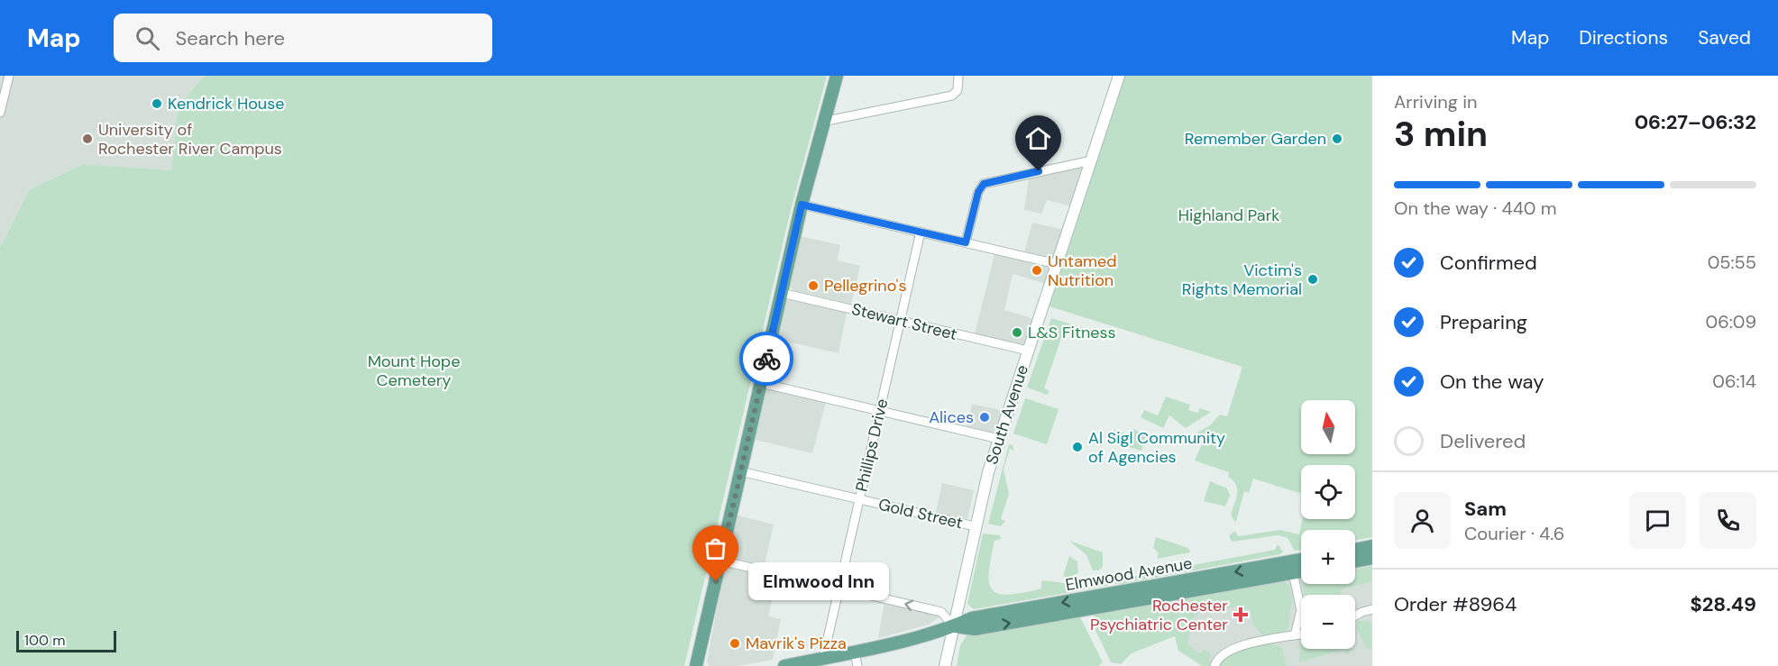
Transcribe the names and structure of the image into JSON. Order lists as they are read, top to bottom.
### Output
{
  "streets": {
    "main road": ["South Avenue", "Elmwood Avenue"],
    "street": ["Stewart Street", "Phillips Drive", "Gold Street"]
  },
  "crossings": [
    ["Stewart Street", "South Avenue"],
    ["Stewart Street", "Phillips Drive"],
    ["South Avenue", "Gold Street"],
    ["South Avenue", "Elmwood Avenue"],
    ["Phillips Drive", "Gold Street"],
    ["Phillips Drive", "Elmwood Avenue"]
  ],
  "parks": ["Highland Park", "Mount Hope Cemetery"],
  "places": {
    "other": [
      "Kendrick House",
      "University of Rochester River Campus",
      "Remember Garden",
      "Untamed Nutrition",
      "Victim's Rights Memorial",
      "Pellegrino's",
      "L&S Fitness",
      "Alices",
      "Al Sigl Community of Agencies",
      "Elmwood Inn",
      "Mavrik's Pizza"
    ],
    "health": ["Rochester Psychiatric Center"]
  },
  "scale_bar": "100 m",
  "north": "top",
  "page": {
    "header": "Map",
    "search": "Search here",
    "nav": ["Map", "Directions", "Saved"],
    "heading": ["3 min", "Arriving in", "06:27–06:32"],
    "panel": [
      "Sam",
      "Courier · 4.6",
      "Order #8964",
      "$28.49"
    ],
    "bar": "On the way · 440 m",
    "list": [
      ["Confirmed", "05:55"],
      ["Preparing", "06:09"],
      ["On the way", "06:14"],
      "Delivered"
    ],
    "map_buttons": ["+", "−"],
    "bubble": "Elmwood Inn",
    "scale": "100 m"
  }
}
